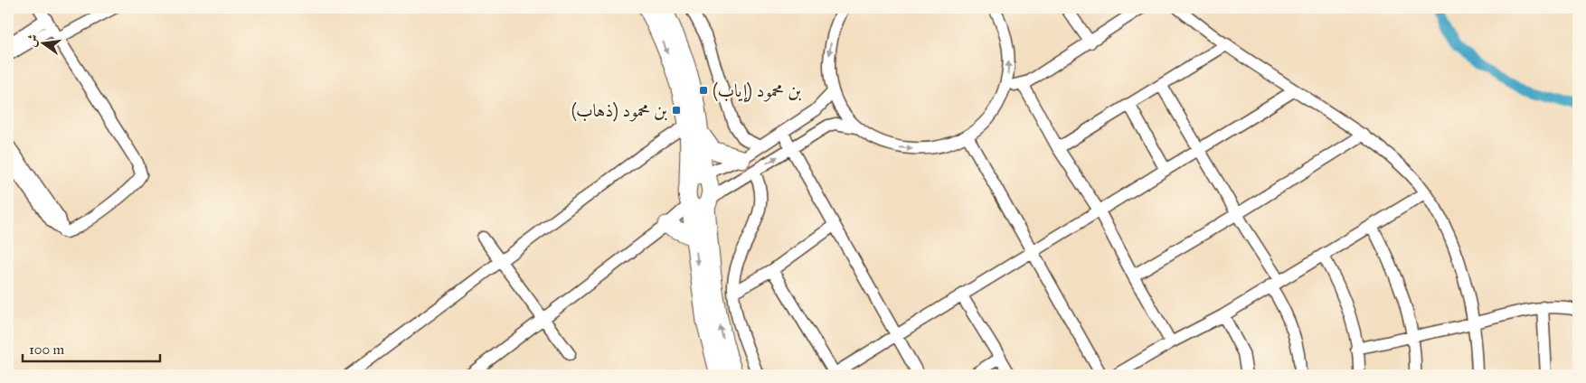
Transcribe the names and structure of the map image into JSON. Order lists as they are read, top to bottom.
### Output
{
  "places": {
    "transit": ["بن محمود (إياب)", "بن محمود (ذهاب)"]
  },
  "scale_bar": "100 m",
  "north": "left"
}
